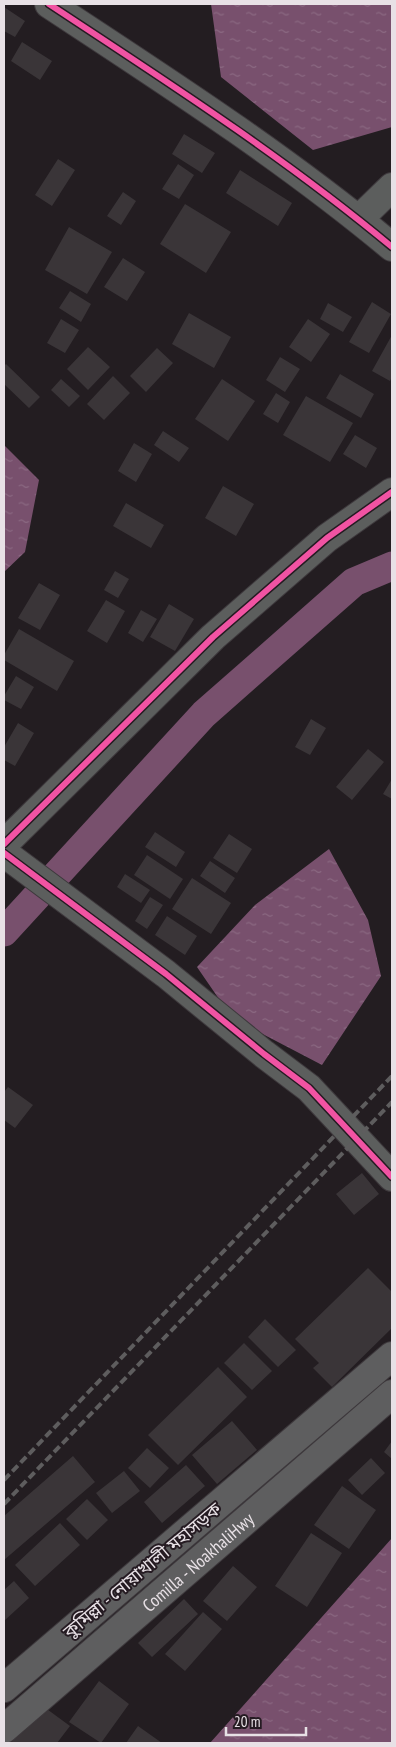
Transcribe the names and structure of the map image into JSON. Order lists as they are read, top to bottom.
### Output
{
  "streets": {
    "main road": ["Comilla - NoakhaliHwy", "কুমিল্লা - নোয়াখালী মহাসড়ক"]
  },
  "scale_bar": "20 m"
}
